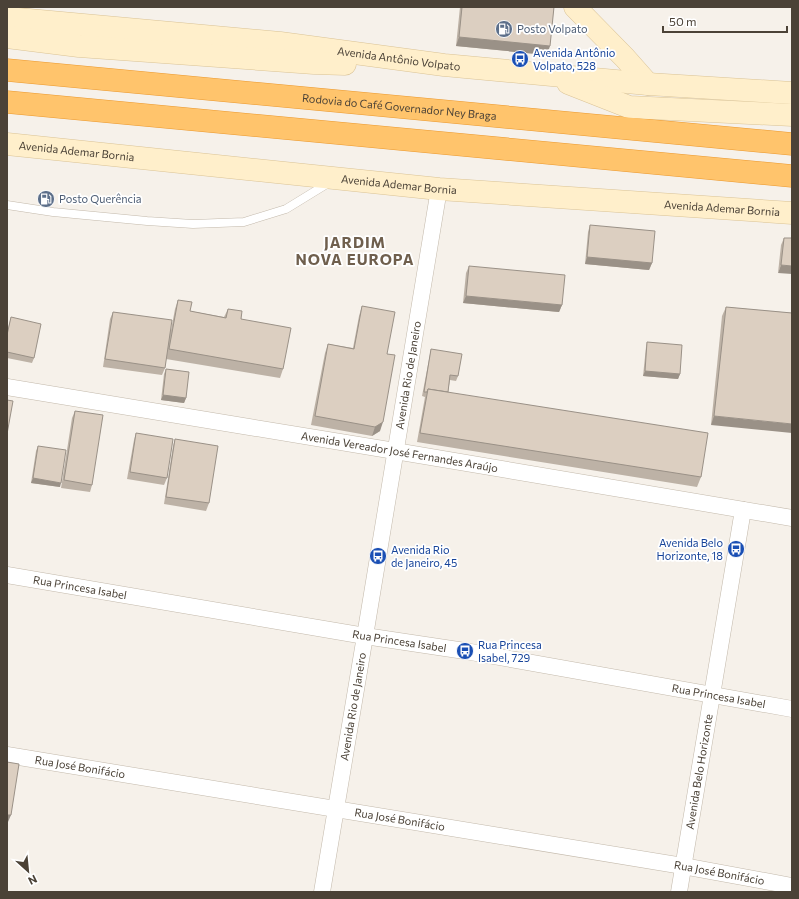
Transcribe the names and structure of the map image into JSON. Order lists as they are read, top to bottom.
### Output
{
  "streets": {
    "highway": ["Rodovia do Café Governador Ney Braga"],
    "street": [
      "Avenida Antônio Volpato",
      "Avenida Ademar Bornia",
      "Avenida Rio de Janeiro",
      "Avenida Vereador José Fernandes Araújo",
      "Rua Princesa Isabel",
      "Rua José Bonifácio",
      "Avenida Belo Horizonte"
    ]
  },
  "crossings": [
    ["Avenida Ademar Bornia", "Avenida Rio de Janeiro"],
    ["Avenida Rio de Janeiro", "Avenida Vereador José Fernandes Araújo"],
    ["Avenida Rio de Janeiro", "Rua Princesa Isabel"],
    ["Avenida Rio de Janeiro", "Rua José Bonifácio"],
    ["Avenida Vereador José Fernandes Araújo", "Avenida Belo Horizonte"],
    ["Rua Princesa Isabel", "Avenida Belo Horizonte"],
    ["Rua José Bonifácio", "Avenida Belo Horizonte"]
  ],
  "districts": ["JARDIM NOVA EUROPA"],
  "places": {
    "fuel station": ["Posto Volpato", "Posto Querência"],
    "bus stop": [
      "Avenida Antônio Volpato, 528",
      "Avenida Belo Horizonte, 18",
      "Avenida Rio de Janeiro, 45",
      "Rua Princesa Isabel, 729"
    ]
  },
  "scale_bar": "50 m",
  "north": "bottom right"
}
